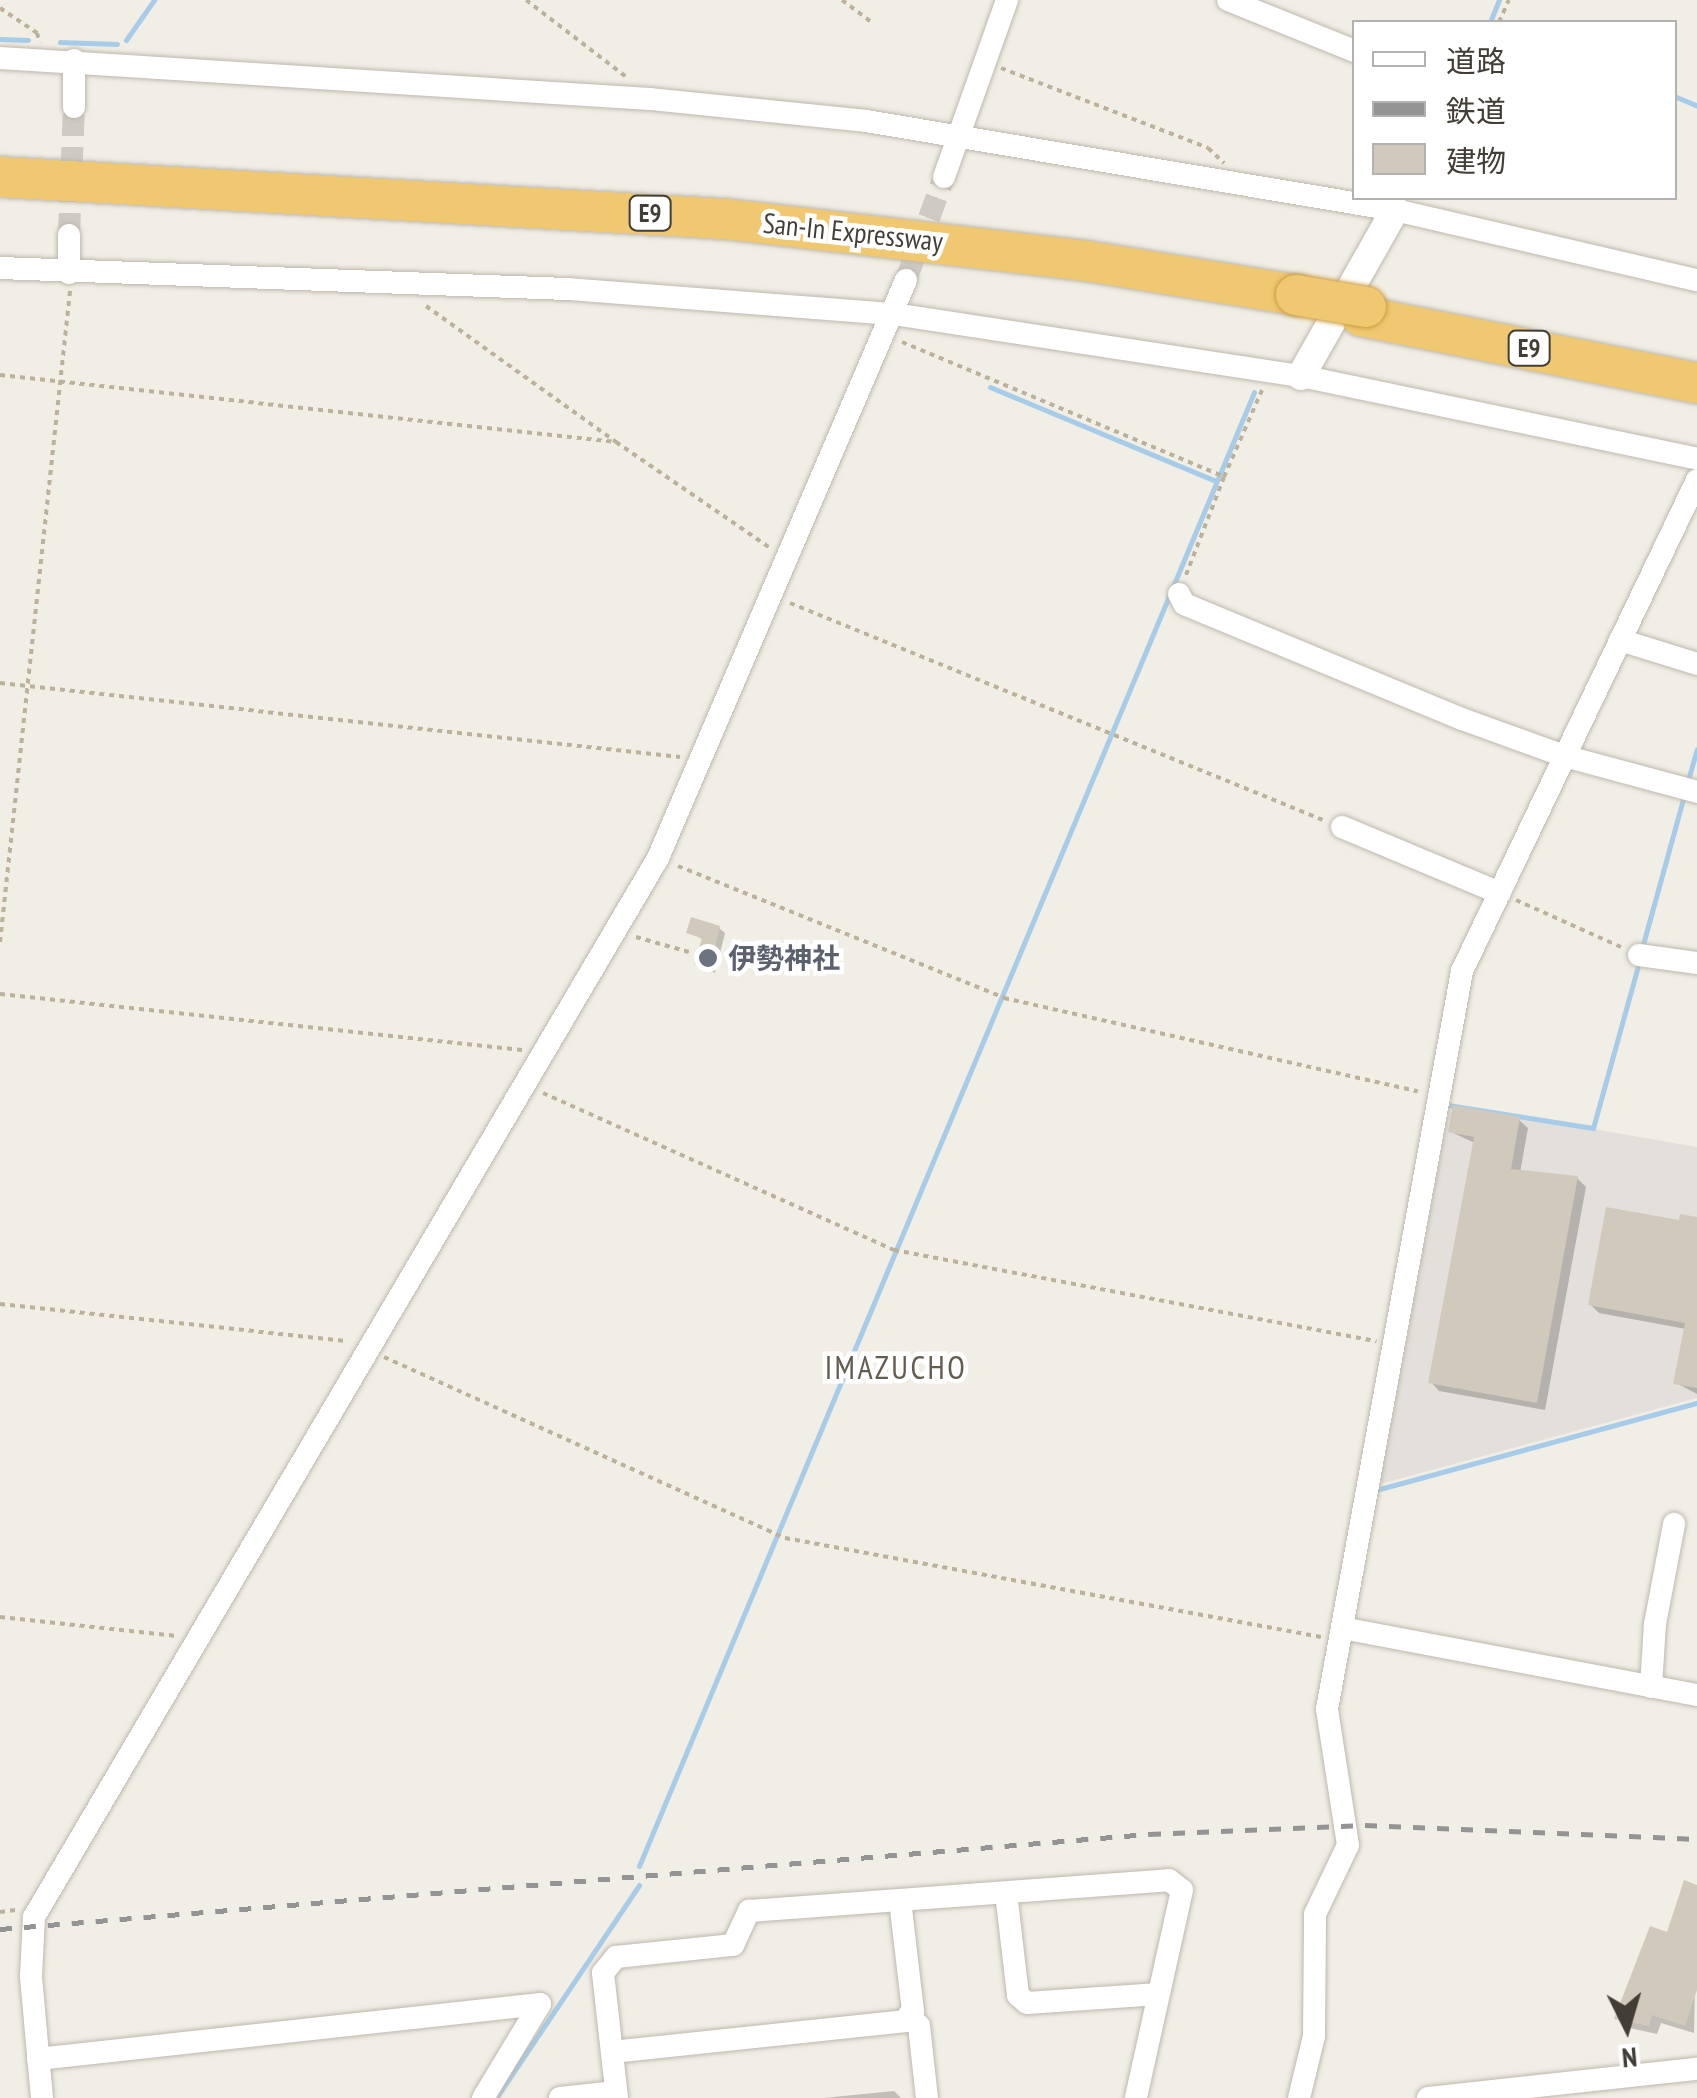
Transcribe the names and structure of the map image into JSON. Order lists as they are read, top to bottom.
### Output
{
  "streets": {
    "highway": ["E9", "San-In Expressway"]
  },
  "districts": ["IMAZUCHO"],
  "places": ["伊勢神社"],
  "legend": ["道路", "鉄道", "建物"],
  "north": "bottom"
}
